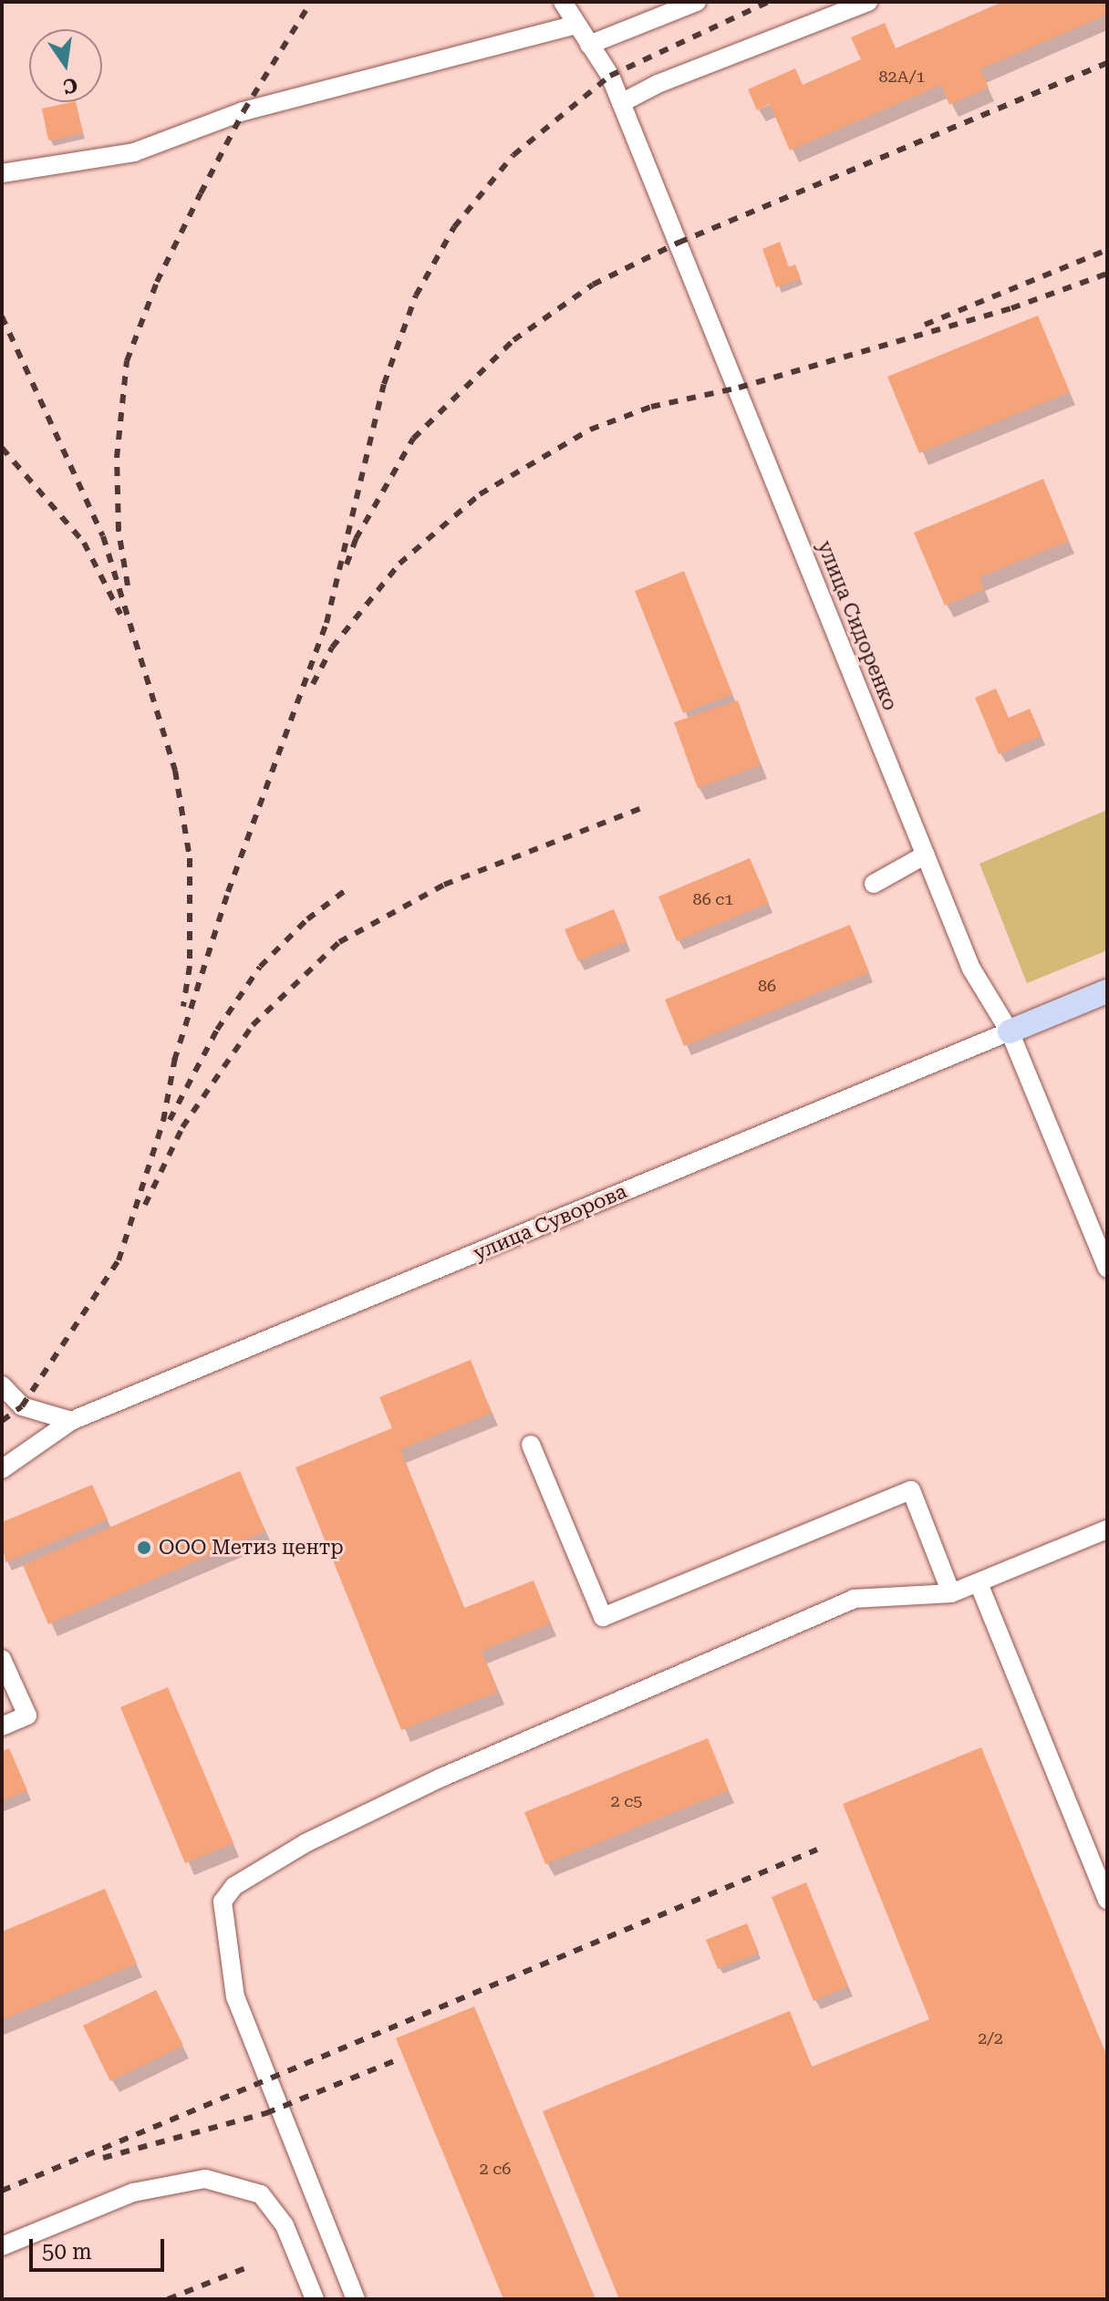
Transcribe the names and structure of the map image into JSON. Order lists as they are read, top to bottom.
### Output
{
  "streets": {
    "main road": ["улица Суворова"],
    "street": ["улица Сидоренко"]
  },
  "crossings": [
    ["улица Сидоренко", "улица Суворова"]
  ],
  "places": ["ООО Метиз центр"],
  "house_numbers": [
    "82А/1",
    "86 с1",
    "86",
    "2 с5",
    "2/2",
    "2 с6"
  ],
  "scale_bar": "50 m",
  "north": "bottom"
}
